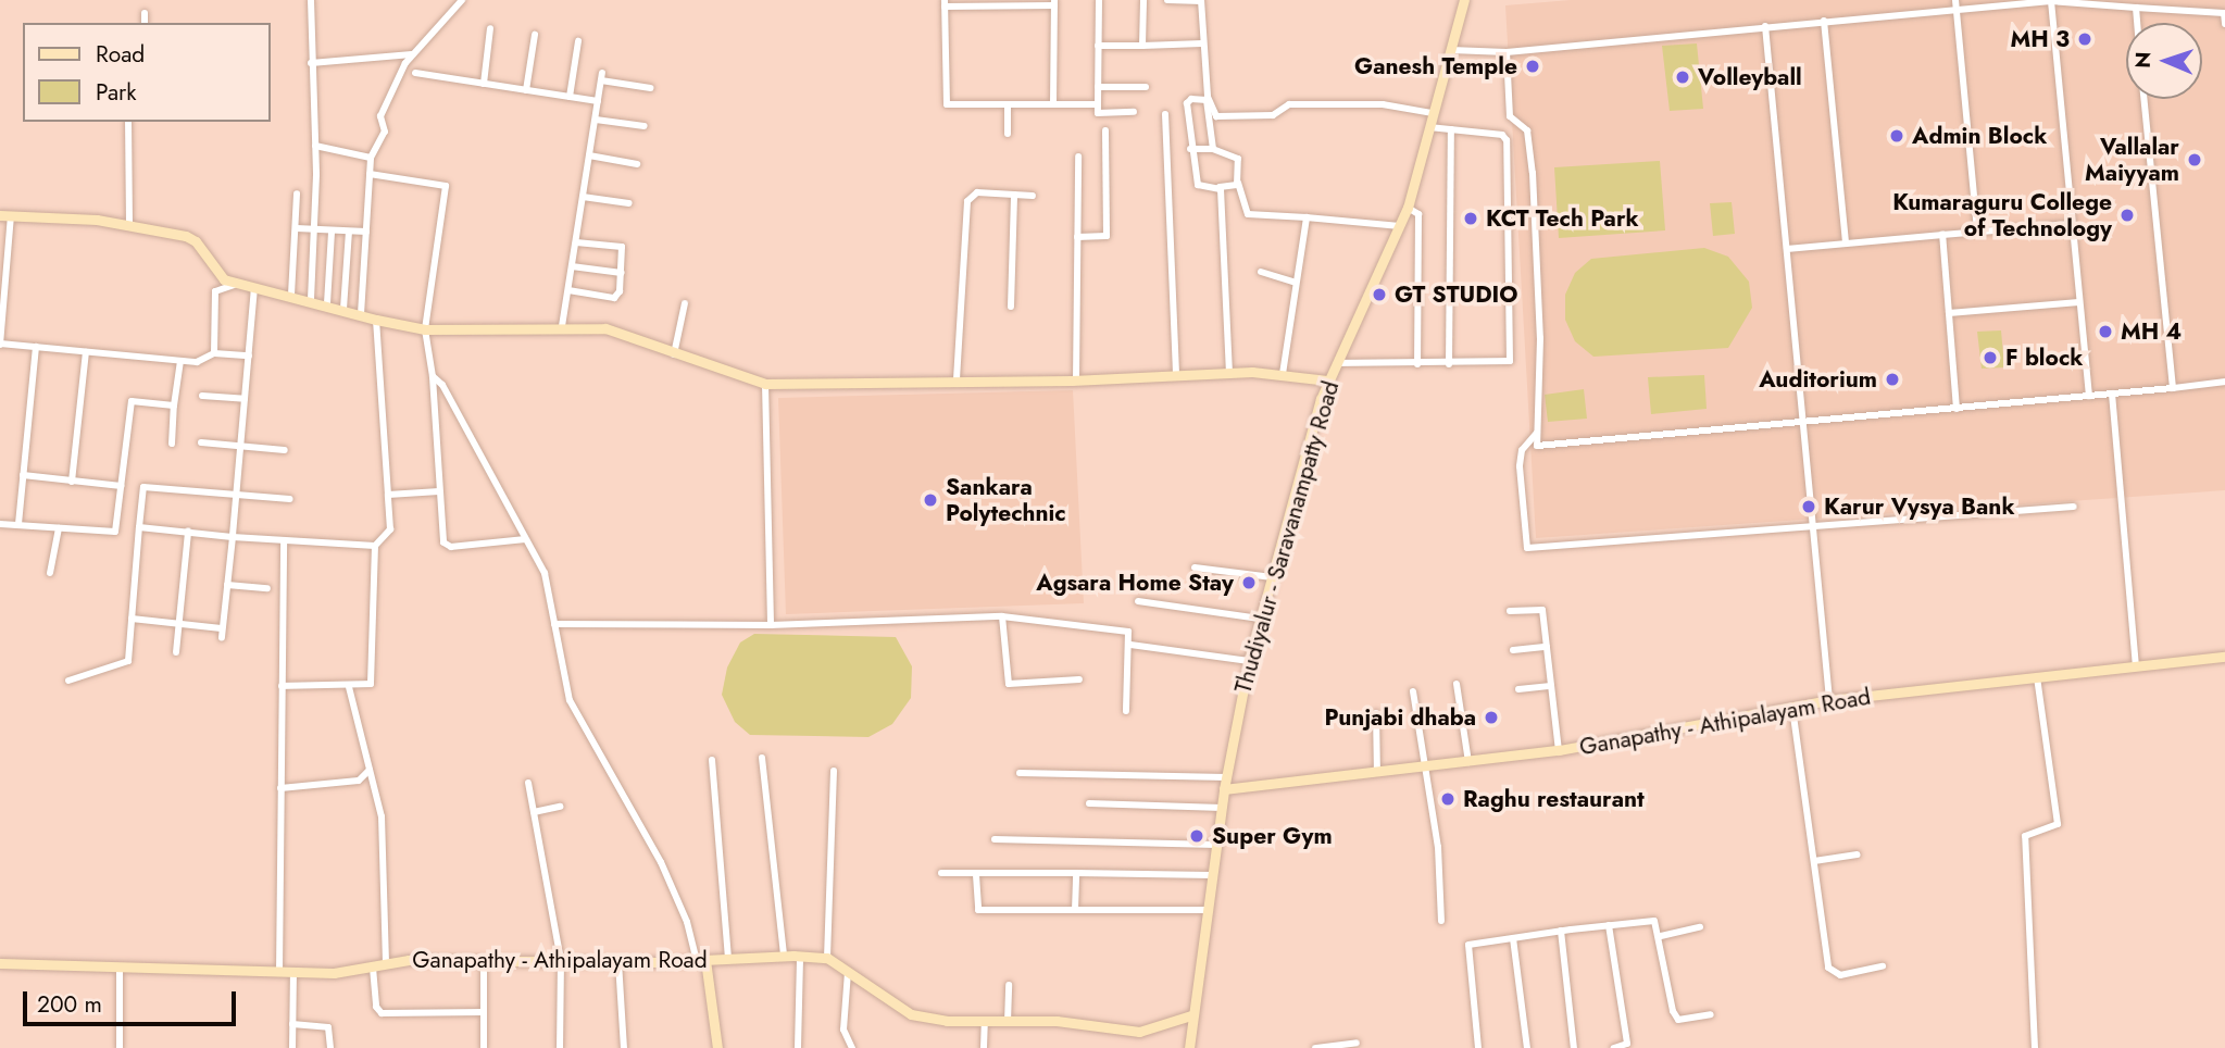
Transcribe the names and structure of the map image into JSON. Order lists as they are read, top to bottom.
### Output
{
  "streets": {
    "main road": ["Thudiyalur - Saravanampatty Road", "Ganapathy - Athipalayam Road"]
  },
  "crossings": [
    ["Thudiyalur - Saravanampatty Road", "Ganapathy - Athipalayam Road"]
  ],
  "places": [
    "MH 3",
    "Ganesh Temple",
    "Volleyball",
    "Admin Block",
    "Vallalar Maiyyam",
    "Kumaraguru College of Technology",
    "KCT Tech Park",
    "GT STUDIO",
    "MH 4",
    "F block",
    "Auditorium",
    "Sankara Polytechnic",
    "Karur Vysya Bank",
    "Agsara Home Stay",
    "Punjabi dhaba",
    "Raghu restaurant",
    "Super Gym"
  ],
  "legend": ["Road", "Park"],
  "scale_bar": "200 m",
  "north": "left"
}
